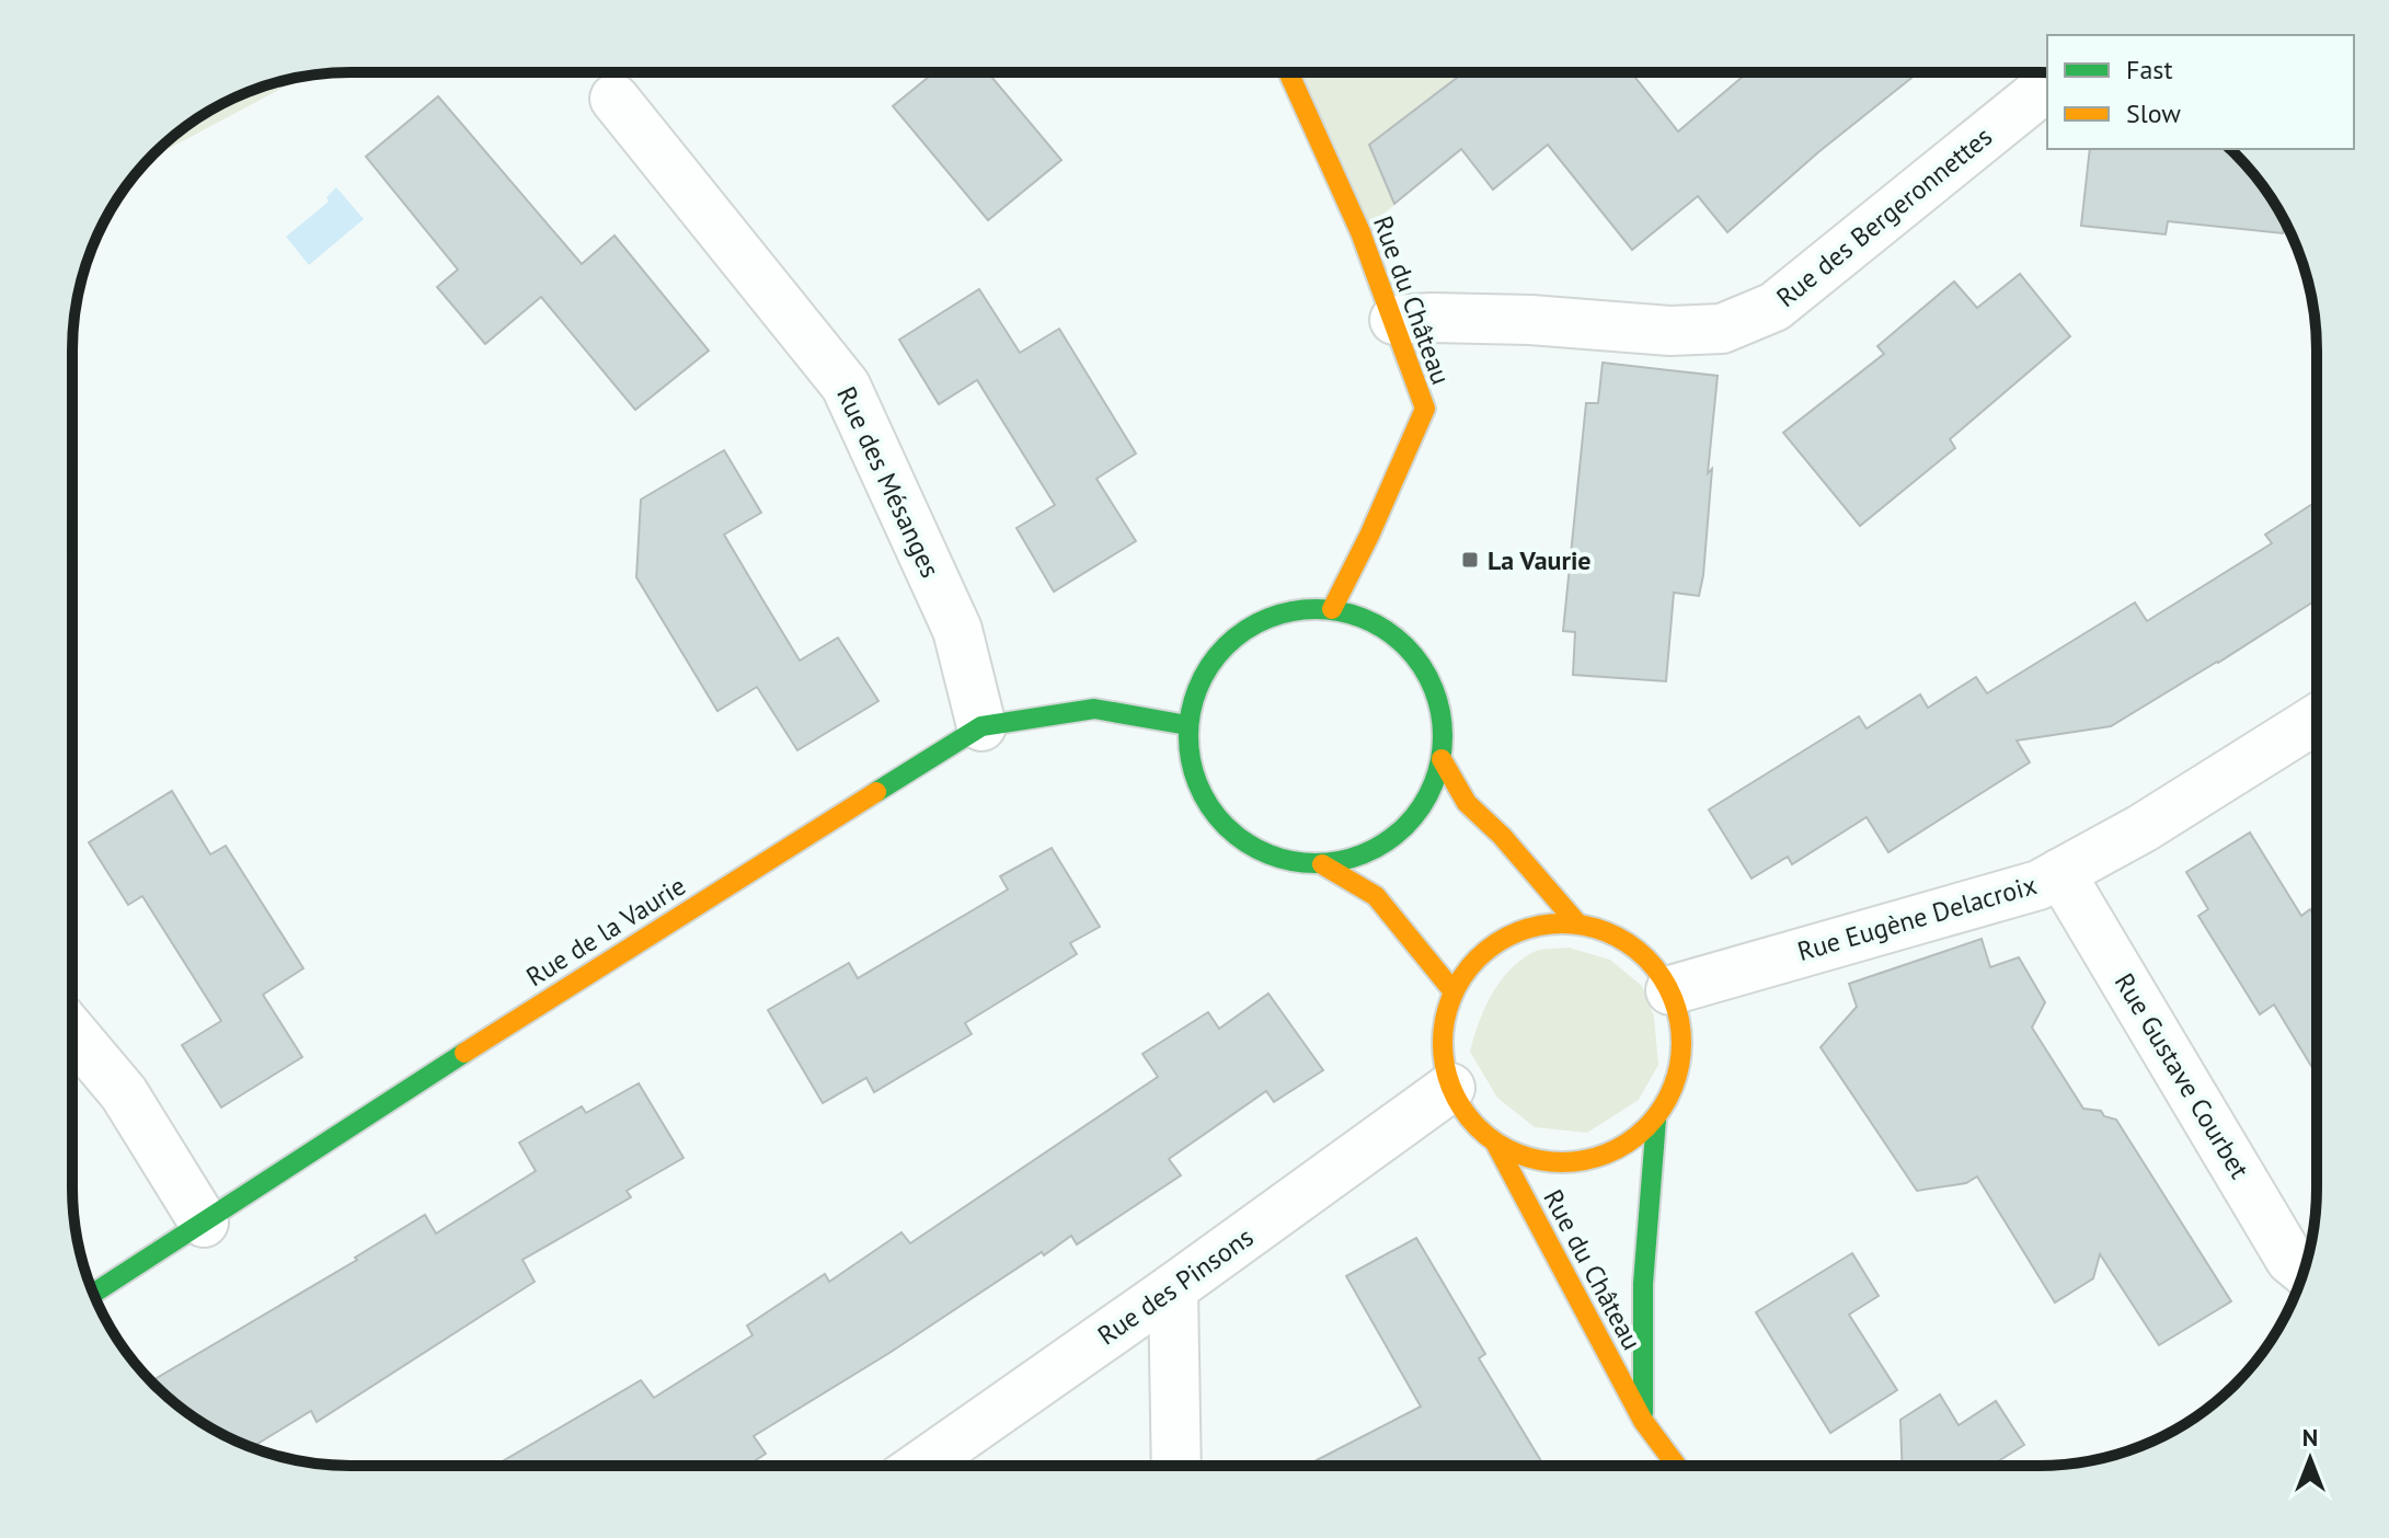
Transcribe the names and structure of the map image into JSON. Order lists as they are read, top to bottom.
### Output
{
  "streets": {
    "street": [
      "Rue des Bergeronnettes",
      "Rue du Château",
      "Rue des Mésanges",
      "Rue Eugène Delacroix",
      "Rue de la Vaurie",
      "Rue Gustave Courbet",
      "Rue des Pinsons"
    ]
  },
  "crossings": [
    ["Rue des Bergeronnettes", "Rue du Château"],
    ["Rue du Château", "Rue Eugène Delacroix"],
    ["Rue du Château", "Rue de la Vaurie"],
    ["Rue du Château", "Rue des Pinsons"],
    ["Rue des Mésanges", "Rue de la Vaurie"],
    ["Rue Eugène Delacroix", "Rue Gustave Courbet"],
    ["Rue Eugène Delacroix", "Rue des Pinsons"]
  ],
  "places": {
    "transit": ["La Vaurie"]
  },
  "legend": ["Fast", "Slow"],
  "north": "top"
}
